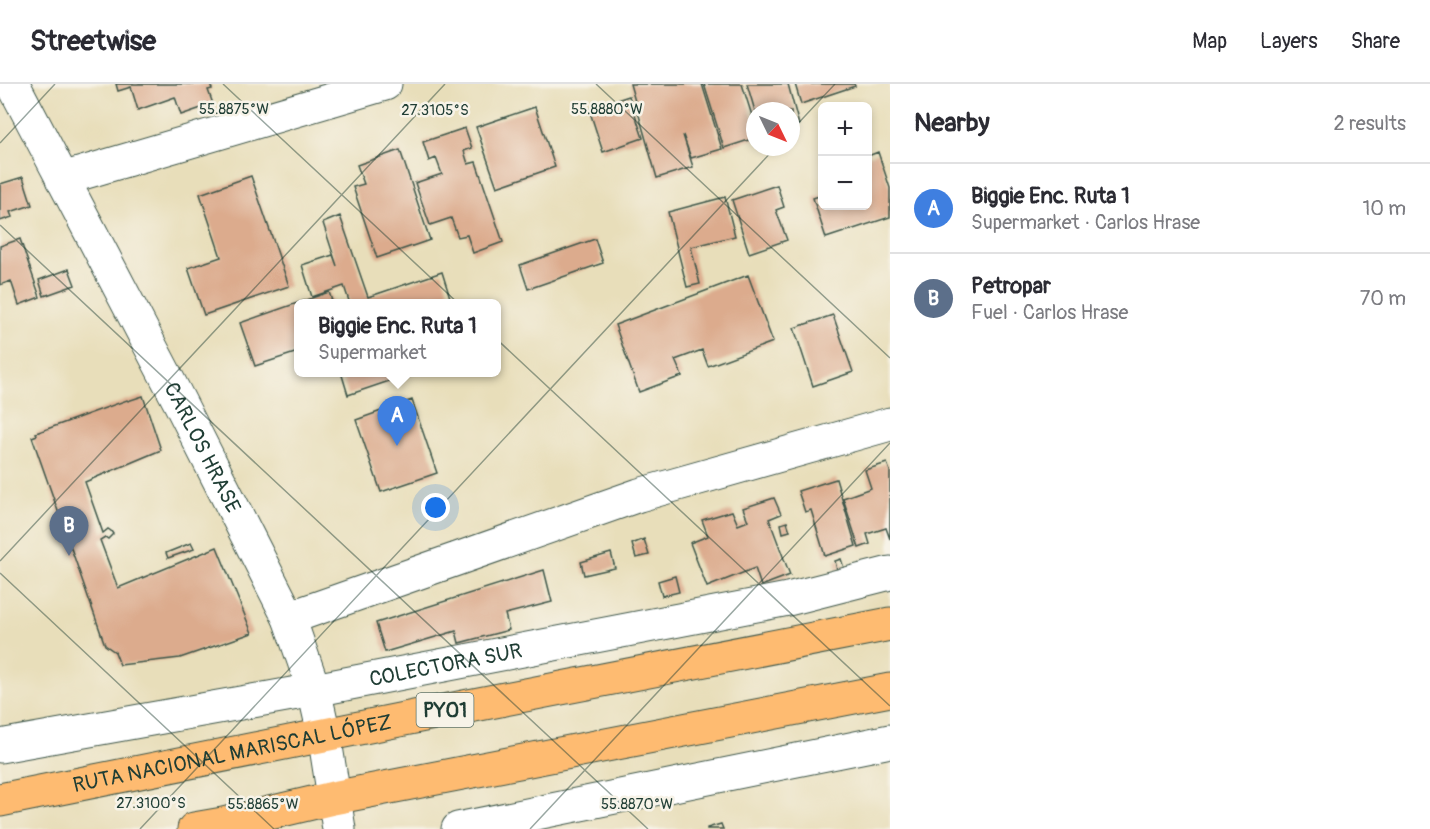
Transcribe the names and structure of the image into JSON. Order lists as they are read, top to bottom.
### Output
{
  "streets": {
    "highway": ["PY01", "RUTA NACIONAL MARISCAL LÓPEZ"],
    "street": ["CARLOS HRASE", "COLECTORA SUR"]
  },
  "crossings": [
    ["CARLOS HRASE", "COLECTORA SUR"],
    ["CARLOS HRASE", "RUTA NACIONAL MARISCAL LÓPEZ"]
  ],
  "north": "bottom right",
  "page": {
    "header": "Streetwise",
    "nav": ["Map", "Layers", "Share"],
    "heading": ["Nearby", "2 results"],
    "map_buttons": ["+", "−"],
    "list": [
      {
        "mark": "A",
        "name": "Biggie Enc. Ruta 1",
        "note": "Supermarket · Carlos Hrase",
        "value": "10 m"
      },
      {
        "mark": "B",
        "name": "Petropar",
        "note": "Fuel · Carlos Hrase",
        "value": "70 m"
      }
    ],
    "popup": ["Biggie Enc. Ruta 1", "Supermarket"],
    "pins": ["A", "B"]
  },
  "coordinates": [
    "55.8875°W",
    "55.8880°W",
    "27.3105°S",
    "27.3100°S",
    "55.8865°W",
    "55.8870°W"
  ]
}
